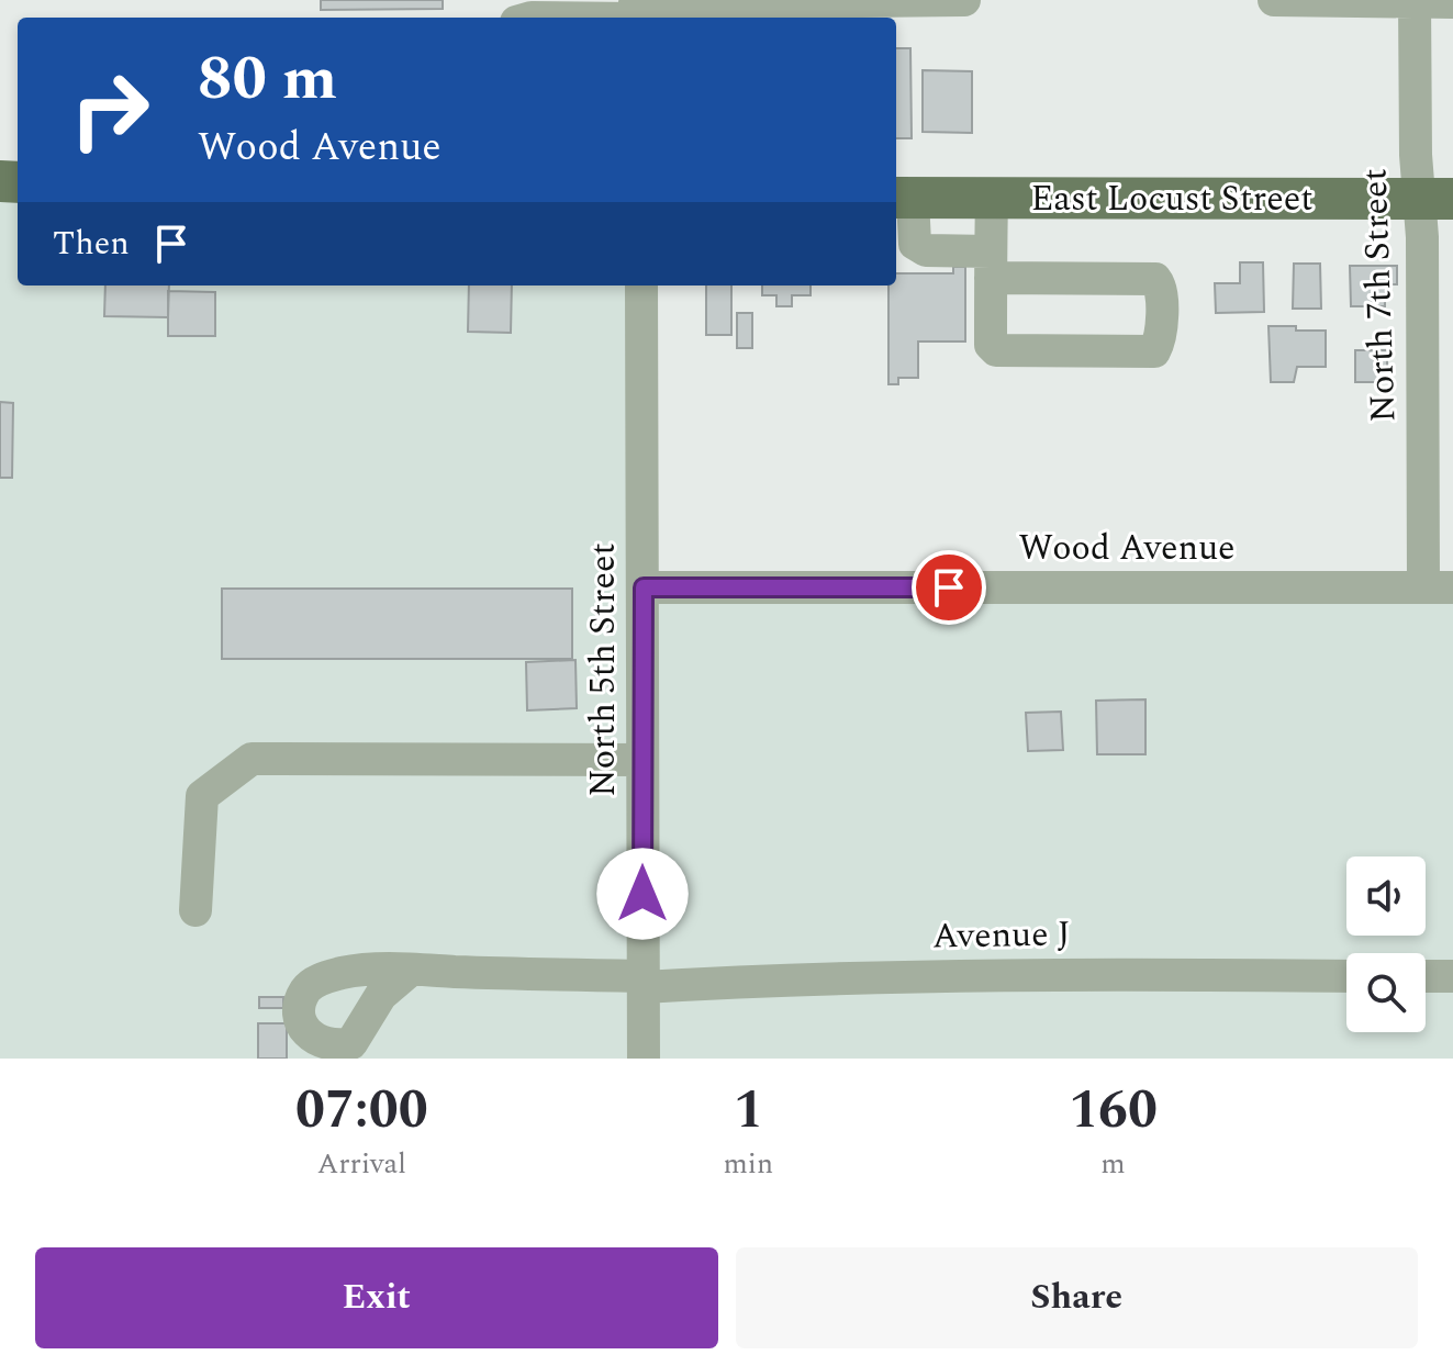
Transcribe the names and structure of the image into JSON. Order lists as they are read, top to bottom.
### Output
{
  "streets": {
    "main road": ["East Locust Street"],
    "street": [
      "North 7th Street",
      "Wood Avenue",
      "North 5th Street",
      "Avenue J"
    ]
  },
  "crossings": [
    ["East Locust Street", "North 7th Street"],
    ["North 7th Street", "Wood Avenue"],
    ["Wood Avenue", "North 5th Street"],
    ["North 5th Street", "Avenue J"]
  ],
  "page": {
    "turn": ["80 m", "Wood Avenue"],
    "then": "Then",
    "eta": [
      "07:00",
      "Arrival",
      "1",
      "min",
      "160",
      "m"
    ],
    "buttons": ["Exit", "Share"]
  }
}
